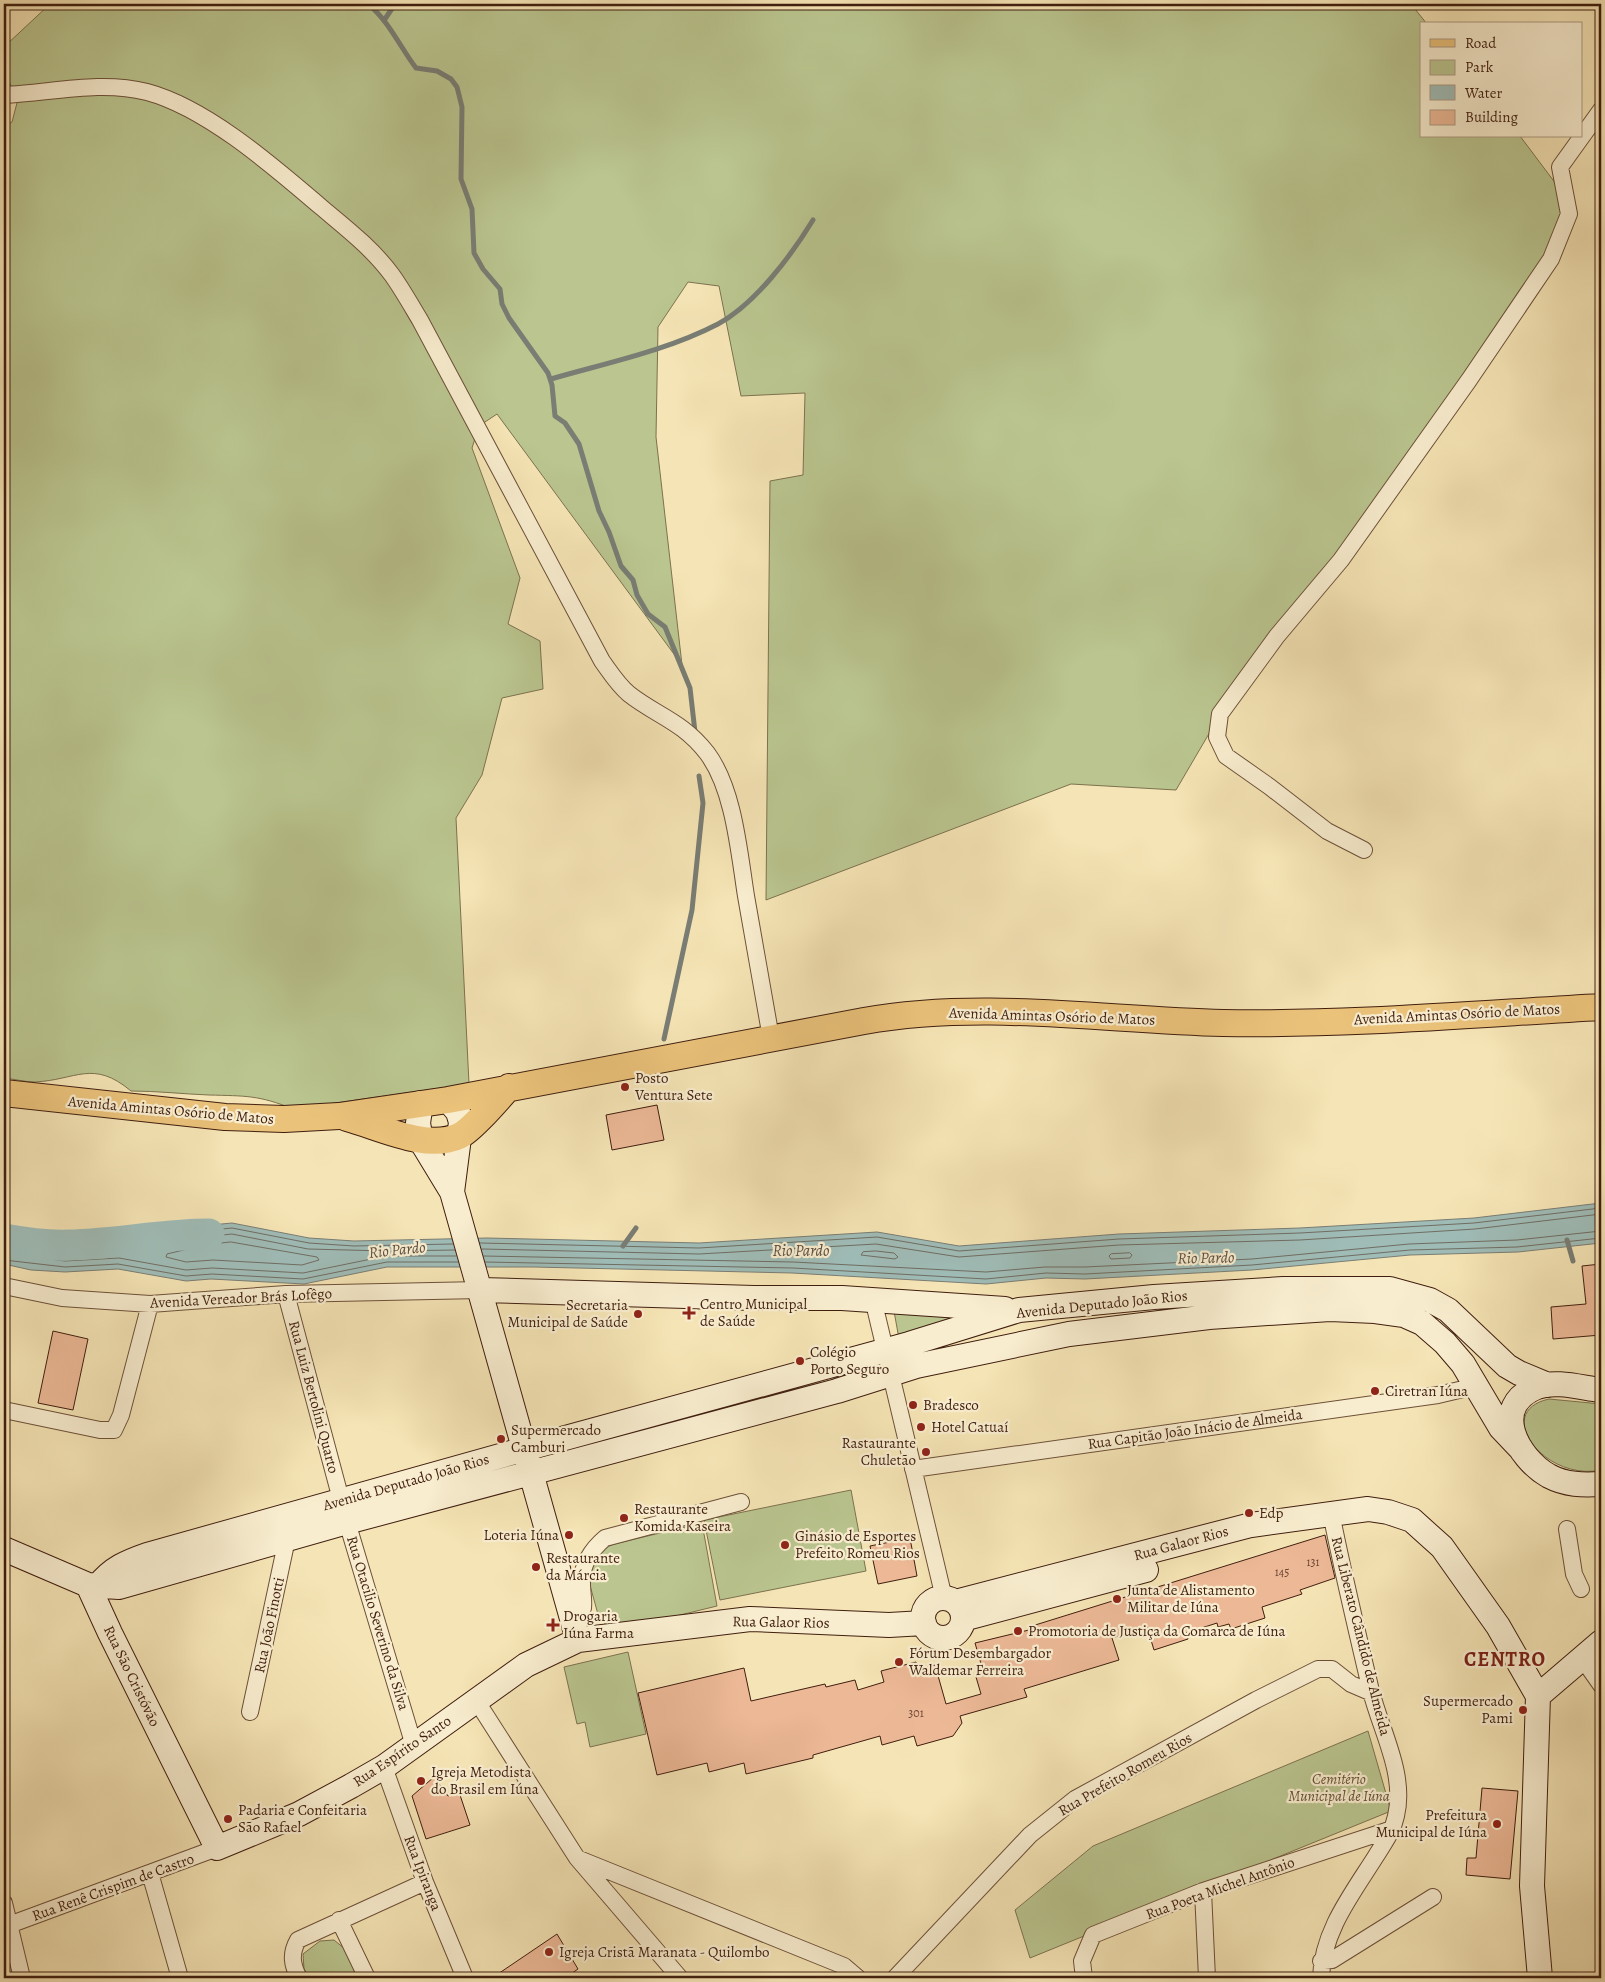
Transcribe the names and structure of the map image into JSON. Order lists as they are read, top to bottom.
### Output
{
  "streets": {
    "main road": ["Avenida Amintas Osório de Matos"],
    "street": [
      "Avenida Vereador Brás Lofêgo",
      "Avenida Deputado João Rios",
      "Rua Luiz Bertolini Quarto",
      "Rua Capitão João Inácio de Almeida",
      "Rua Galaor Rios",
      "Rua Otacilio Severino da Silva",
      "Rua João Finotti",
      "Rua Liberato Cândido de Almeida",
      "Rua São Cristóvão",
      "Rua Espírito Santo",
      "Rua Prefeito Romeu Rios",
      "Rua Ipiranga",
      "Rua Renê Crispim de Castro",
      "Rua Poeta Michel Antônio"
    ]
  },
  "crossings": [
    ["Avenida Vereador Brás Lofêgo", "Rua Luiz Bertolini Quarto"],
    ["Avenida Deputado João Rios", "Rua Luiz Bertolini Quarto"],
    ["Avenida Deputado João Rios", "Rua Capitão João Inácio de Almeida"],
    ["Avenida Deputado João Rios", "Rua Otacilio Severino da Silva"],
    ["Avenida Deputado João Rios", "Rua João Finotti"],
    ["Avenida Deputado João Rios", "Rua São Cristóvão"],
    ["Rua Luiz Bertolini Quarto", "Rua Otacilio Severino da Silva"],
    ["Rua Galaor Rios", "Rua Liberato Cândido de Almeida"],
    ["Rua Galaor Rios", "Rua Espírito Santo"],
    ["Rua Otacilio Severino da Silva", "Rua Espírito Santo"],
    ["Rua Liberato Cândido de Almeida", "Rua Prefeito Romeu Rios"],
    ["Rua Liberato Cândido de Almeida", "Rua Poeta Michel Antônio"],
    ["Rua São Cristóvão", "Rua Espírito Santo"],
    ["Rua São Cristóvão", "Rua Renê Crispim de Castro"],
    ["Rua Espírito Santo", "Rua Ipiranga"],
    ["Rua Espírito Santo", "Rua Renê Crispim de Castro"]
  ],
  "districts": ["CENTRO"],
  "water": ["Rio Pardo"],
  "parks": ["Cemitério Municipal de Iúna"],
  "places": {
    "other": [
      "Posto Ventura Sete",
      "Secretaria Municipal de Saúde",
      "Colégio Porto Seguro",
      "Ciretran Iúna",
      "Bradesco",
      "Hotel Catuaí",
      "Supermercado Camburi",
      "Rastaurante Chuletão",
      "Edp",
      "Restaurante Komida Kaseira",
      "Loteria Iúna",
      "Ginásio de Esportes Prefeito Romeu Rios",
      "Restaurante da Márcia",
      "Junta de Alistamento Militar de Iúna",
      "Promotoria de Justiça da Comarca de Iúna",
      "Fórum Desembargador Waldemar Ferreira",
      "Supermercado Pami",
      "Igreja Metodista do Brasil em Iúna",
      "Padaria e Confeitaria São Rafael",
      "Prefeitura Municipal de Iúna",
      "Igreja Cristã Maranata - Quilombo"
    ],
    "health": ["Centro Municipal de Saúde", "Drogaria Iúna Farma"]
  },
  "house_numbers": ["131", "145", "301"],
  "legend": [
    "Road",
    "Park",
    "Water",
    "Building"
  ]
}
